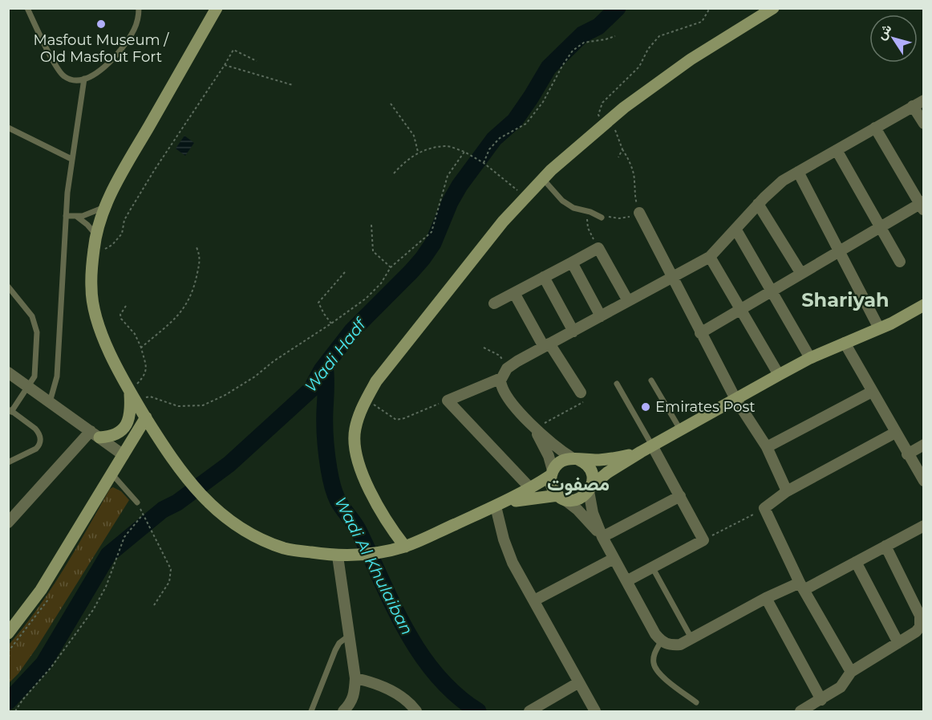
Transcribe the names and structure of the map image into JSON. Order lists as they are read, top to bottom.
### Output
{
  "districts": ["Shariyah", "مصفوت"],
  "water": ["Wadi Hadf", "Wadi Al Khulaiban"],
  "places": ["Masfout Museum / Old Masfout Fort", "Emirates Post"],
  "north": "top left"
}
